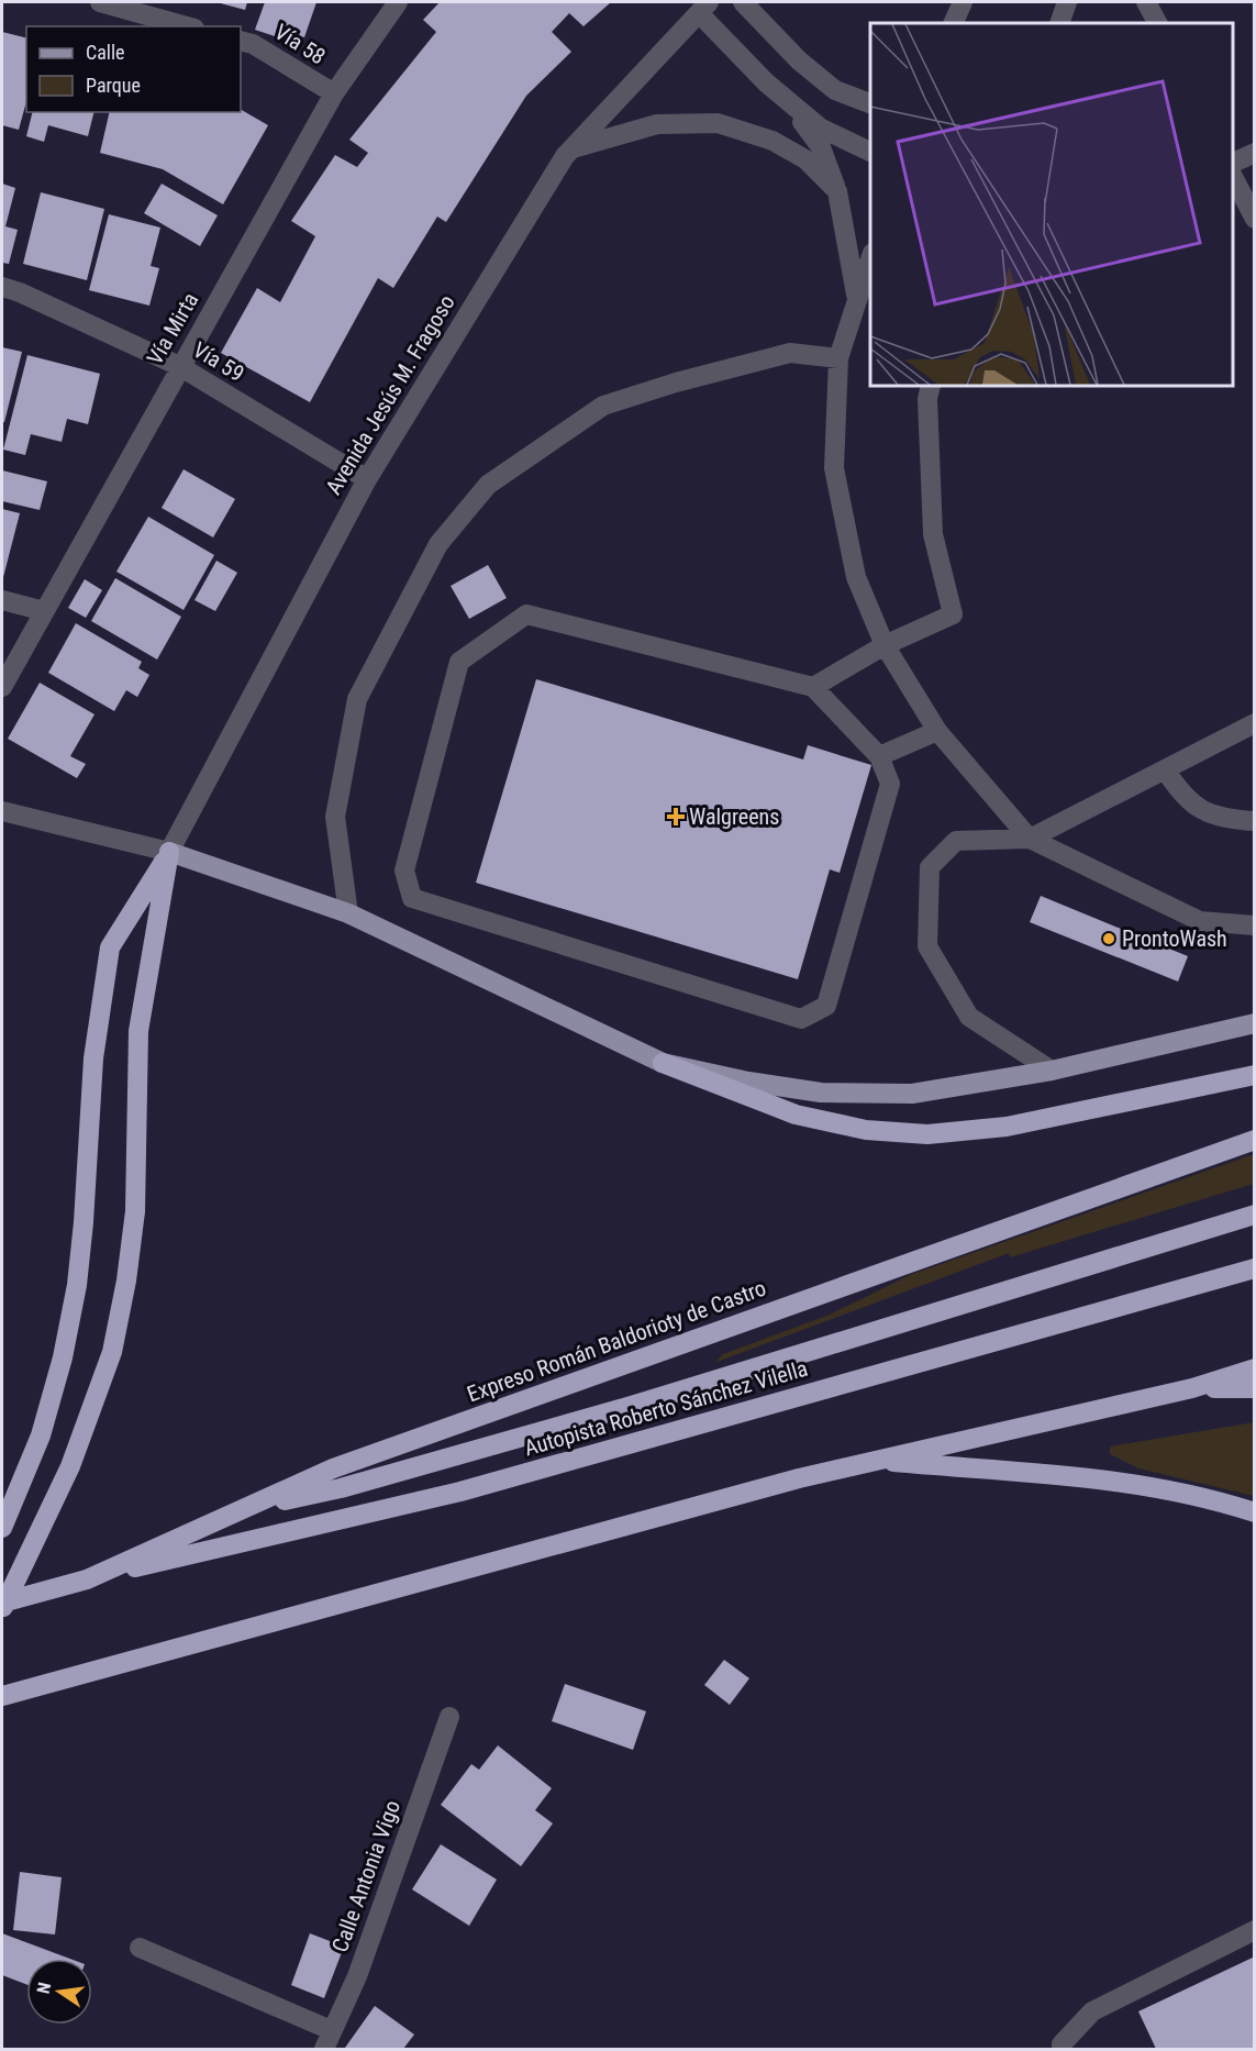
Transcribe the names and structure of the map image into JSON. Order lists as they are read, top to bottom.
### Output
{
  "streets": {
    "highway": ["Expreso Román Baldorioty de Castro", "Autopista Roberto Sánchez Vilella"],
    "street": [
      "Vía 58",
      "Vía Mirta",
      "Vía 59",
      "Avenida Jesús M. Fragoso",
      "Calle Antonia Vigo"
    ]
  },
  "crossings": [
    ["Vía 58", "Vía Mirta"],
    ["Vía Mirta", "Vía 59"],
    ["Vía 59", "Avenida Jesús M. Fragoso"],
    ["Expreso Román Baldorioty de Castro", "Autopista Roberto Sánchez Vilella"]
  ],
  "places": {
    "health": ["Walgreens"],
    "other": ["ProntoWash"]
  },
  "legend": ["Calle", "Parque"],
  "north": "left"
}
